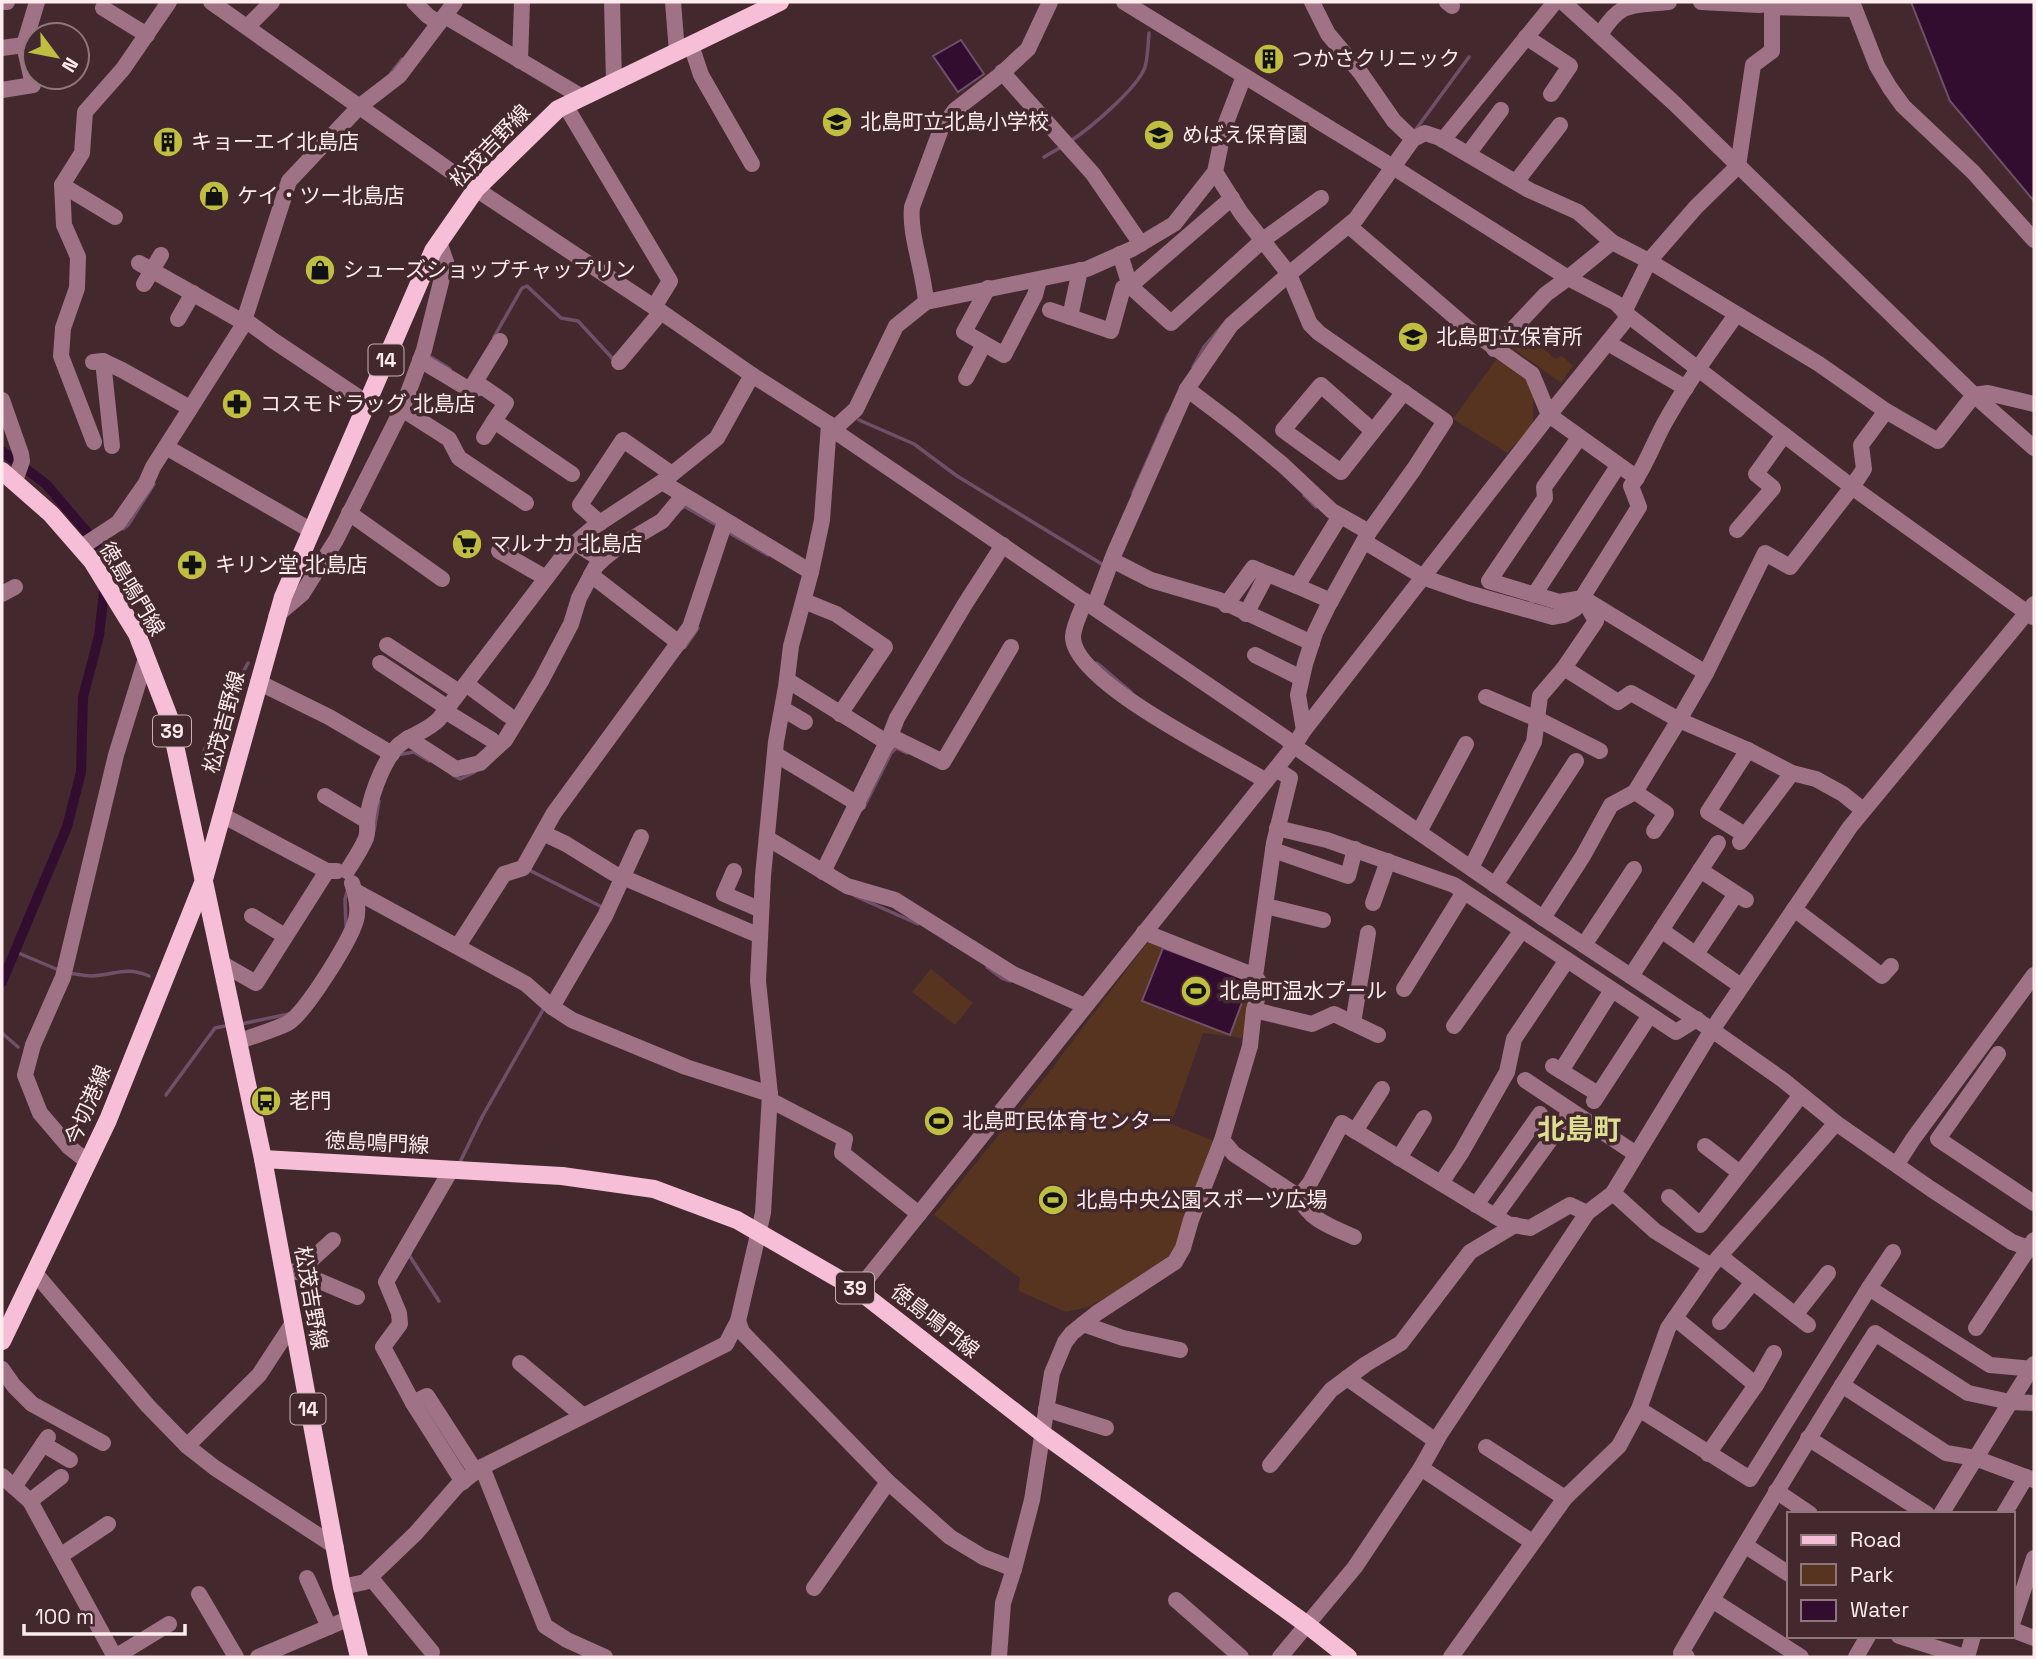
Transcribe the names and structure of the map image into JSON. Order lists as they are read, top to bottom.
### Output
{
  "streets": {
    "main road": [
      "松茂吉野線",
      "14",
      "徳島鳴門線",
      "39",
      "今切港線"
    ]
  },
  "crossings": [
    ["松茂吉野線", "徳島鳴門線"],
    ["松茂吉野線", "今切港線"],
    ["徳島鳴門線", "今切港線"]
  ],
  "districts": ["北島町"],
  "places": {
    "building": ["つかさクリニック", "キョーエイ北島店"],
    "school or university": ["北島町立北島小学校", "めばえ保育園", "北島町立保育所"],
    "shop": ["ケイ・ツー北島店", "シューズショップチャップリン"],
    "pharmacy": ["コスモドラッグ 北島店", "キリン堂 北島店"],
    "supermarket": ["マルナカ 北島店"],
    "sports": ["北島町温水プール", "北島町民体育センター", "北島中央公園スポーツ広場"],
    "bus stop": ["老門"]
  },
  "legend": ["Road", "Park", "Water"],
  "scale_bar": "100 m",
  "north": "bottom right"
}
